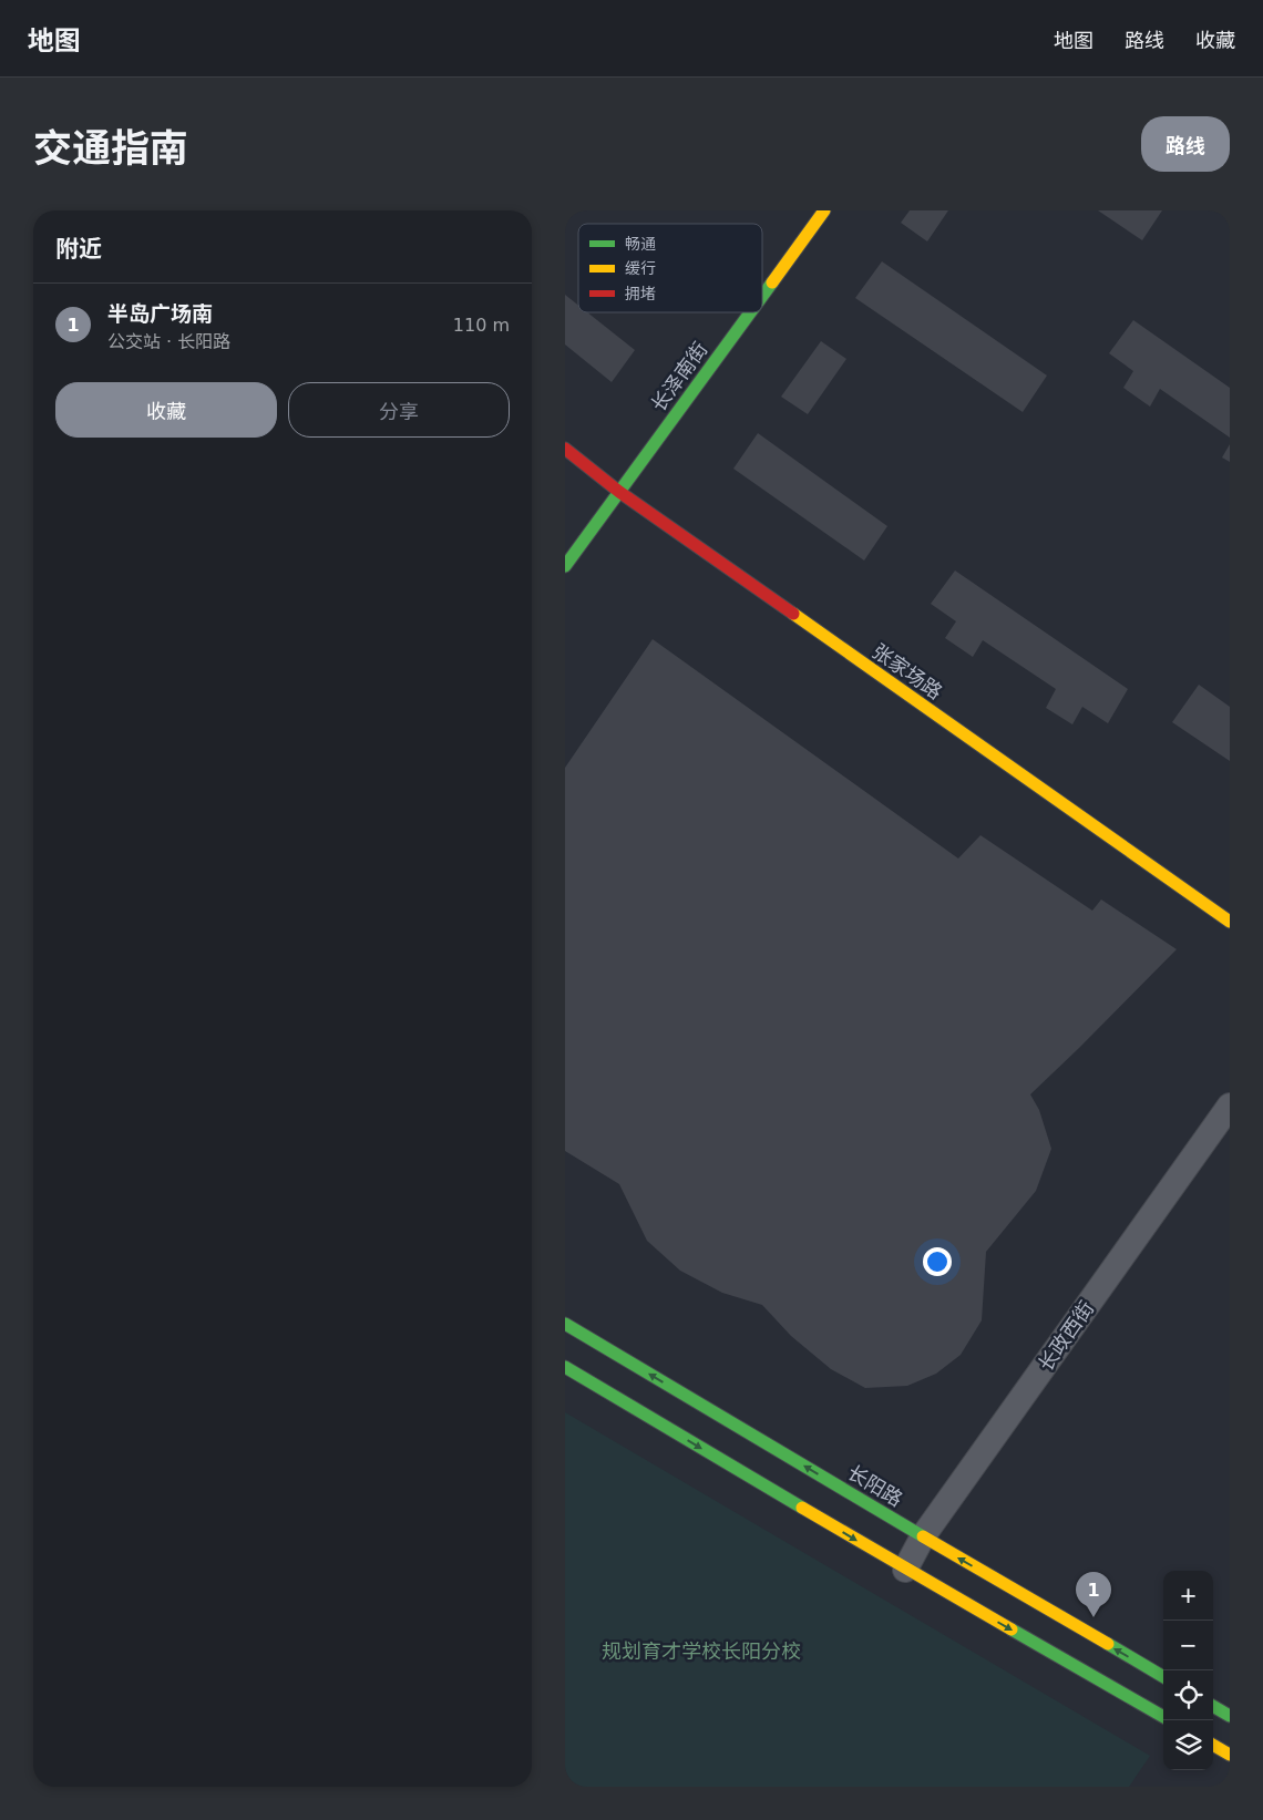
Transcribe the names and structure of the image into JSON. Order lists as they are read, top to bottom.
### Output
{
  "streets": {
    "main road": ["长泽南街", "张家场路", "长阳路"],
    "street": ["长政西街"]
  },
  "crossings": [
    ["长泽南街", "张家场路"],
    ["长政西街", "长阳路"]
  ],
  "parks": ["规划育才学校长阳分校"],
  "legend": ["畅通", "缓行", "拥堵"],
  "page": {
    "header": "地图",
    "nav": ["地图", "路线", "收藏"],
    "title": "交通指南",
    "buttons": [
      "路线",
      ["收藏", "分享"]
    ],
    "heading": "附近",
    "list": [
      {
        "mark": "1",
        "name": "半岛广场南",
        "note": "公交站 · 长阳路",
        "value": "110 m"
      }
    ],
    "map_buttons": ["+", "−"],
    "pins": "1"
  }
}
